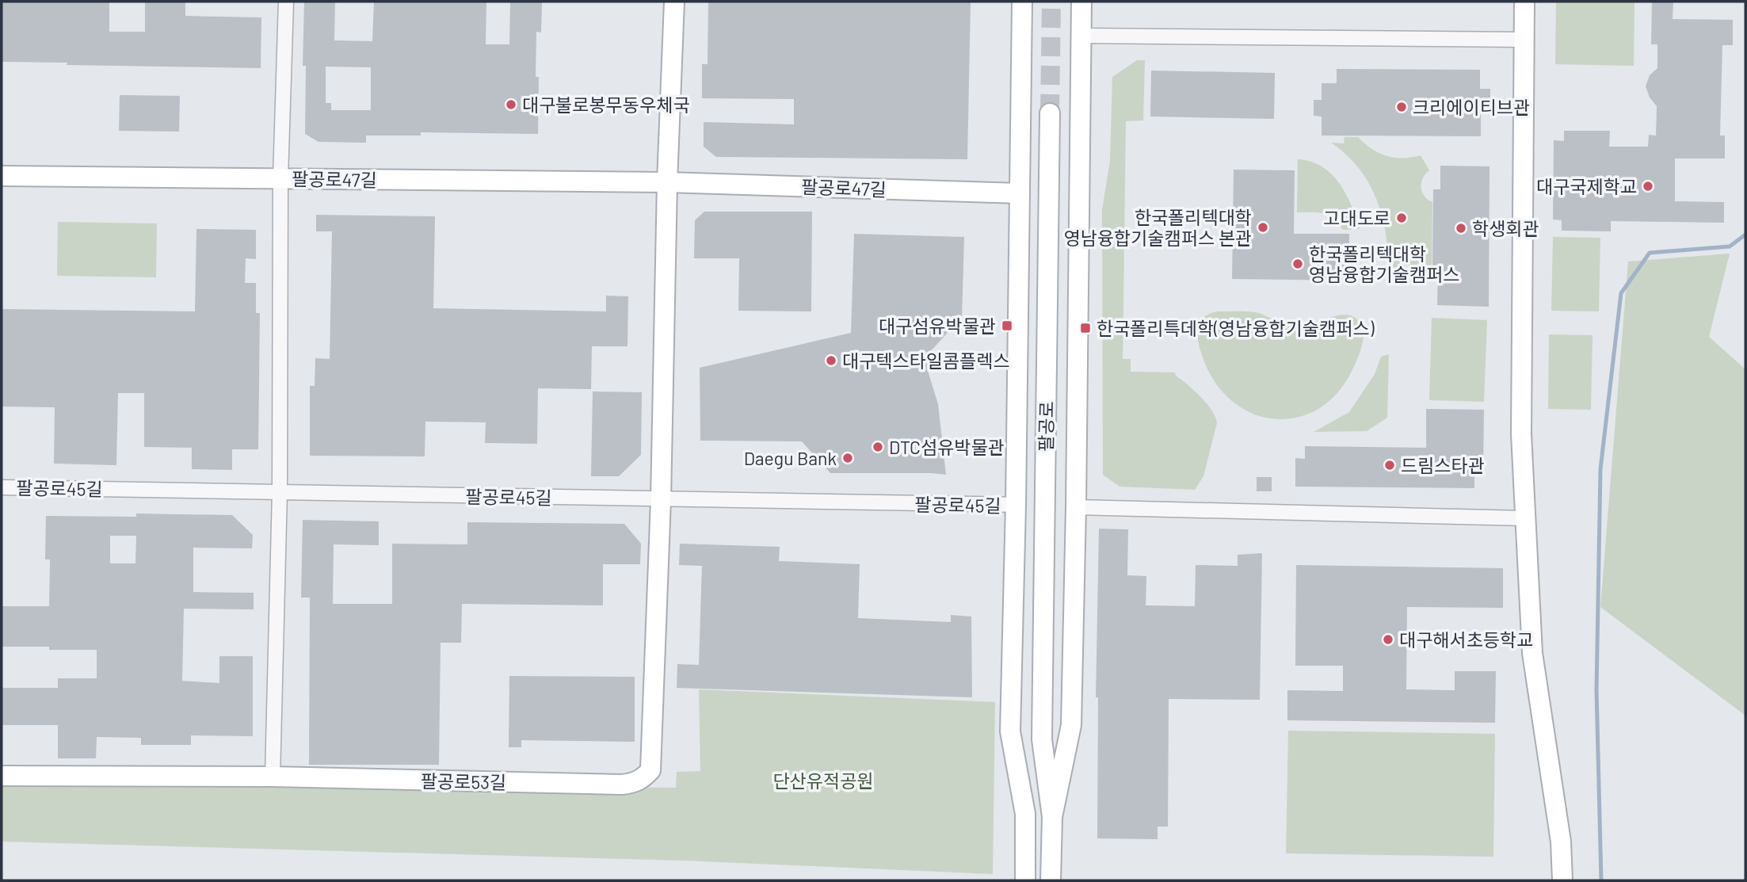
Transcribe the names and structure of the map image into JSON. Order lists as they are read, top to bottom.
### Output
{
  "streets": {
    "street": [
      "팔공로47길",
      "팔공로",
      "팔공로45길",
      "팔공로53길"
    ]
  },
  "crossings": [
    ["팔공로47길", "팔공로53길"],
    ["팔공로45길", "팔공로53길"]
  ],
  "parks": ["단산유적공원"],
  "places": {
    "other": [
      "대구불로봉무동우체국",
      "크리에이티브관",
      "대구국제학교",
      "고대도로",
      "한국폴리텍대학 영남융합기술캠퍼스 본관",
      "학생회관",
      "한국폴리텍대학 영남융합기술캠퍼스",
      "대구텍스타일콤플렉스",
      "DTC섬유박물관",
      "Daegu Bank",
      "드림스타관",
      "대구해서초등학교"
    ],
    "transit": ["대구섬유박물관", "한국폴리특데학(영남융합기술캠퍼스)"]
  }
}
